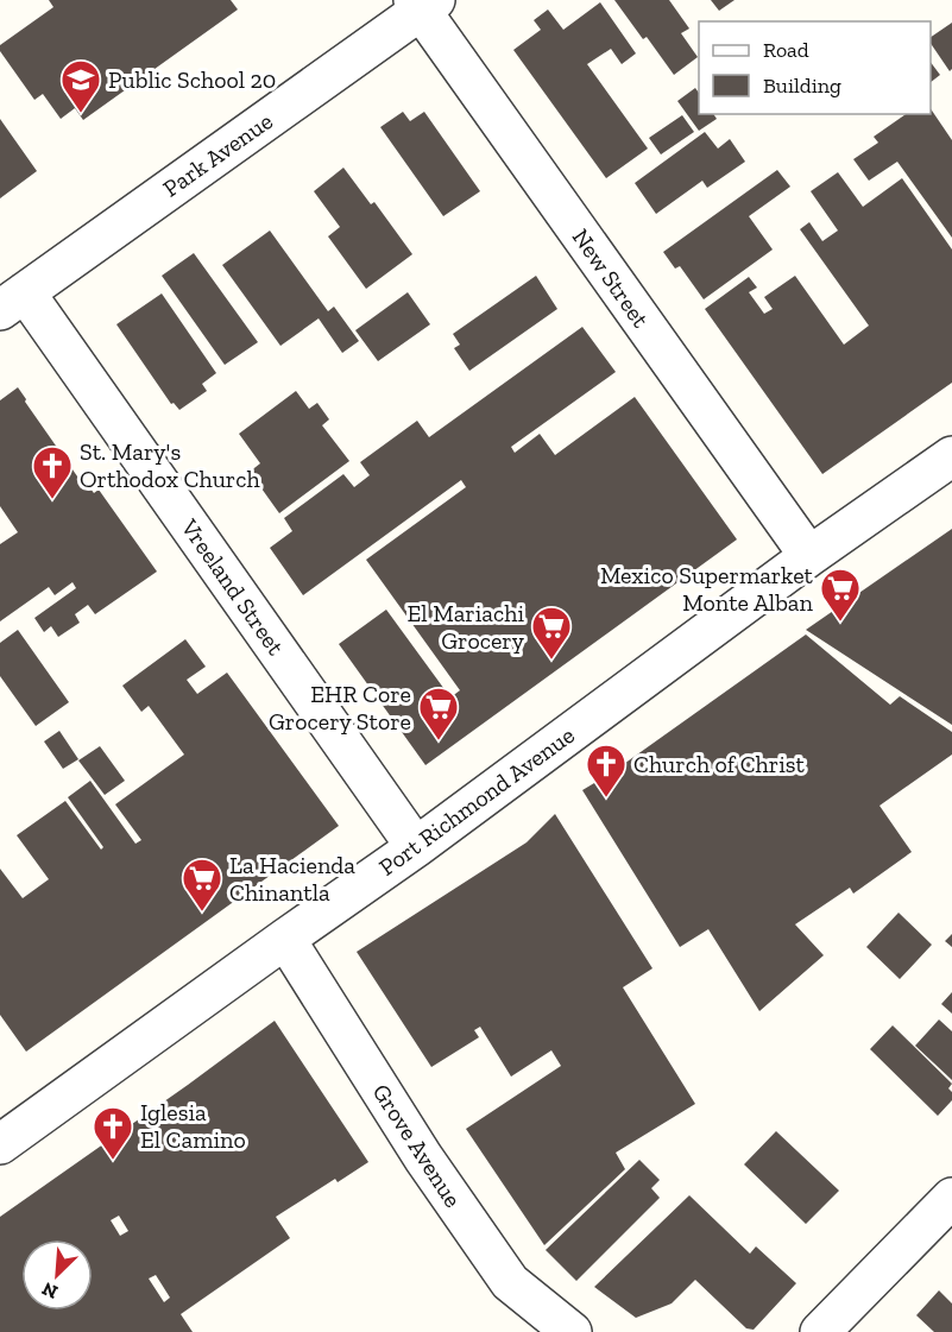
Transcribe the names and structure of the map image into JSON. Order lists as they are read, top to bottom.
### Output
{
  "streets": {
    "street": [
      "Park Avenue",
      "New Street",
      "Vreeland Street",
      "Port Richmond Avenue",
      "Grove Avenue"
    ]
  },
  "crossings": [
    ["Park Avenue", "New Street"],
    ["Park Avenue", "Vreeland Street"],
    ["New Street", "Port Richmond Avenue"],
    ["Vreeland Street", "Port Richmond Avenue"],
    ["Port Richmond Avenue", "Grove Avenue"]
  ],
  "places": {
    "school or university": ["Public School 20"],
    "church": ["St. Mary's Orthodox Church", "Church of Christ", "Iglesia El Camino"],
    "supermarket": [
      "Mexico Supermarket Monte Alban",
      "El Mariachi Grocery",
      "EHR Core Grocery Store",
      "La Hacienda Chinantla"
    ]
  },
  "legend": ["Road", "Building"],
  "north": "bottom left"
}
